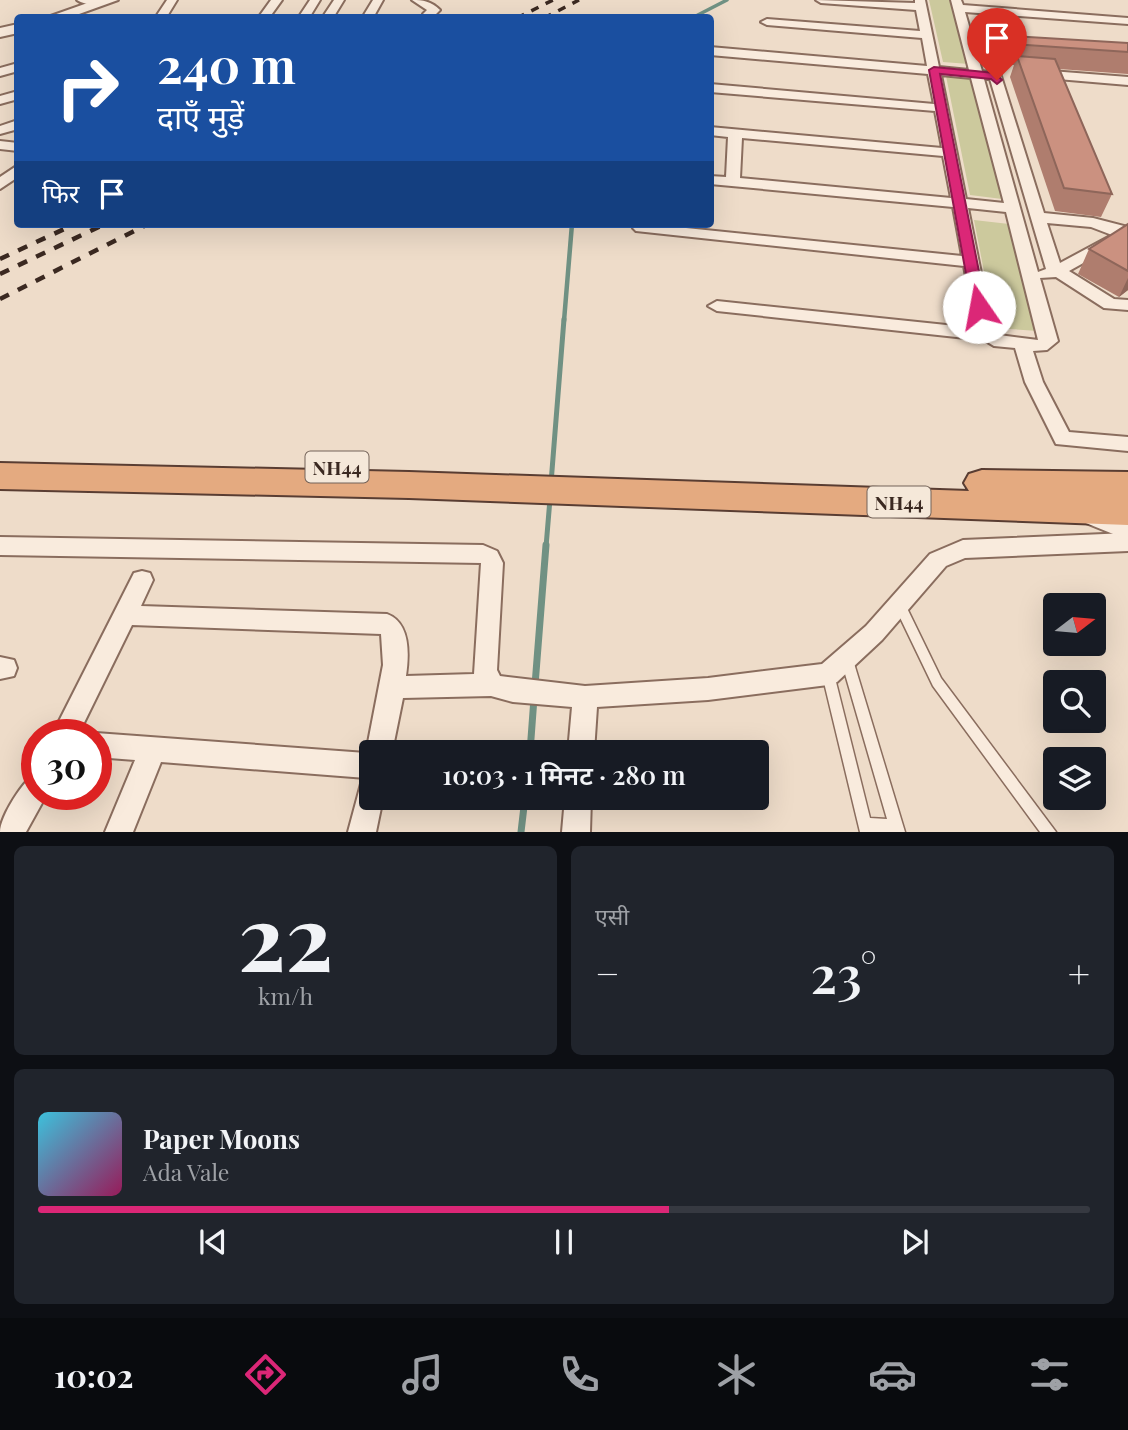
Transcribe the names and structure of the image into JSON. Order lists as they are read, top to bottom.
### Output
{
  "streets": {
    "highway": ["NH44"]
  },
  "north": "right",
  "page": {
    "turn": ["240 m", "दाएँ मुड़ें"],
    "then": "फिर",
    "limit": "30",
    "trip": "10:03 · 1 मिनट · 280 m",
    "tile": [
      ["22", "km/h"],
      "एसी"
    ],
    "heat": ["−", "23°", "+"],
    "song": ["Paper Moons", "Ada Vale"],
    "tabs": "10:02"
  }
}
